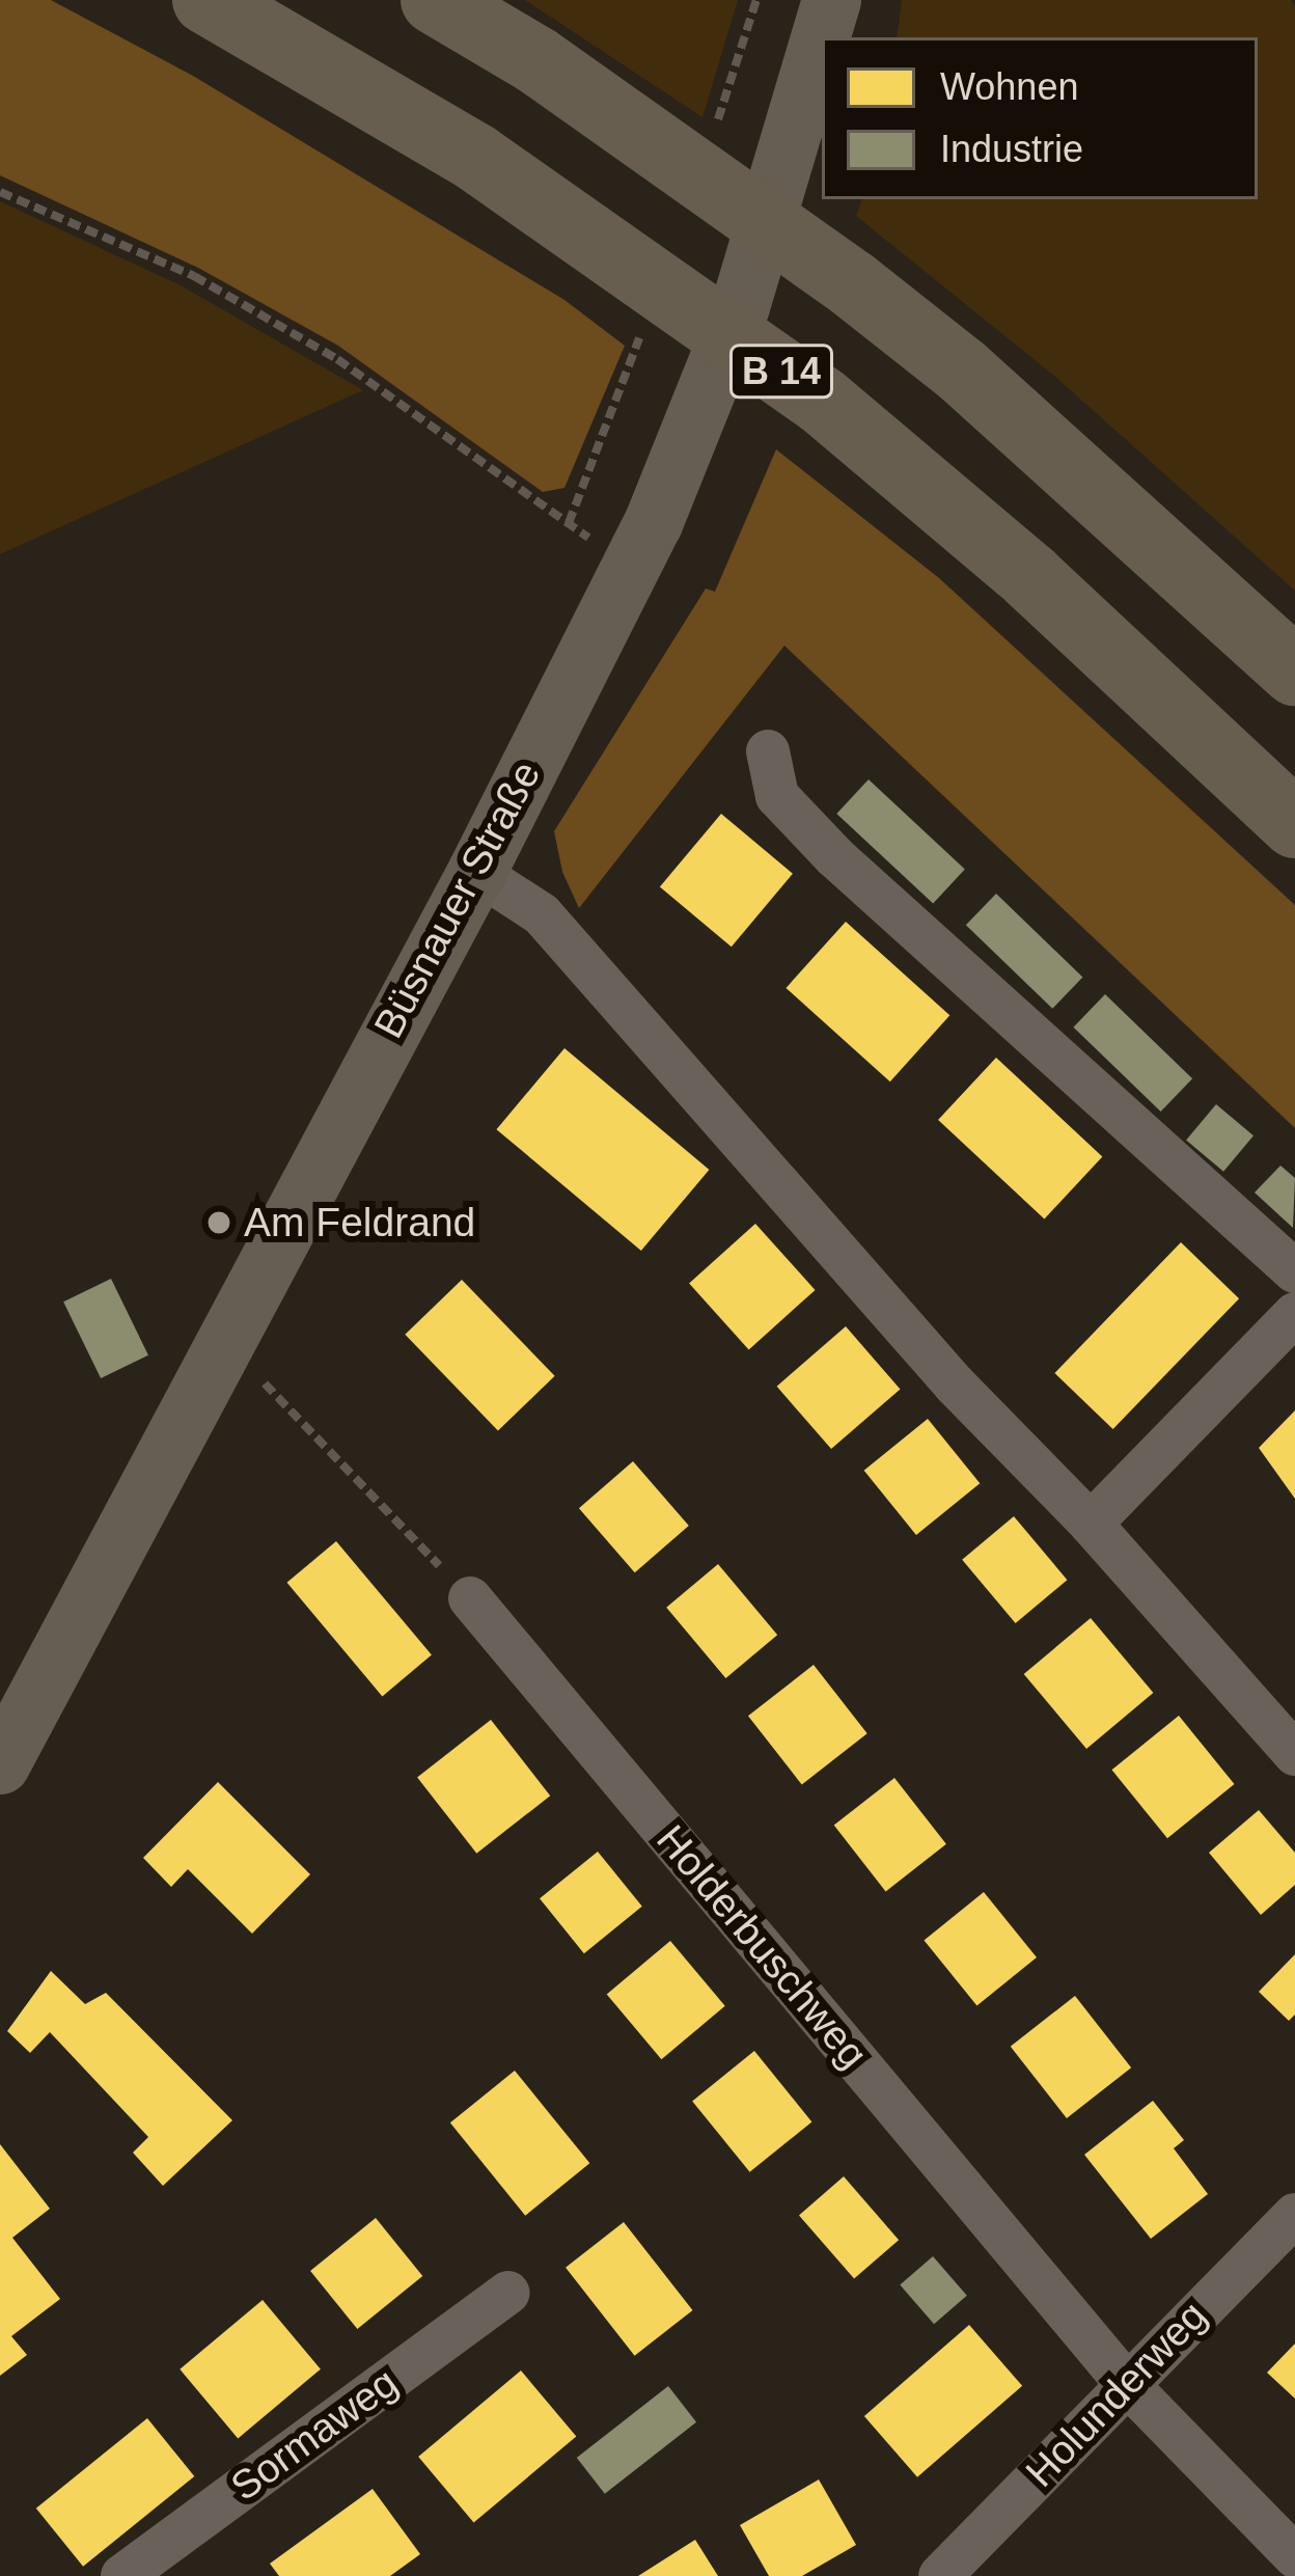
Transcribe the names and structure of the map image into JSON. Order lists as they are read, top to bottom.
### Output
{
  "streets": {
    "highway": ["B 14"],
    "street": [
      "Büsnauer Straße",
      "Holderbuschweg",
      "Holunderweg",
      "Sormaweg"
    ]
  },
  "crossings": [
    ["Holderbuschweg", "Holunderweg"]
  ],
  "places": ["Am Feldrand"],
  "legend": ["Wohnen", "Industrie"]
}
